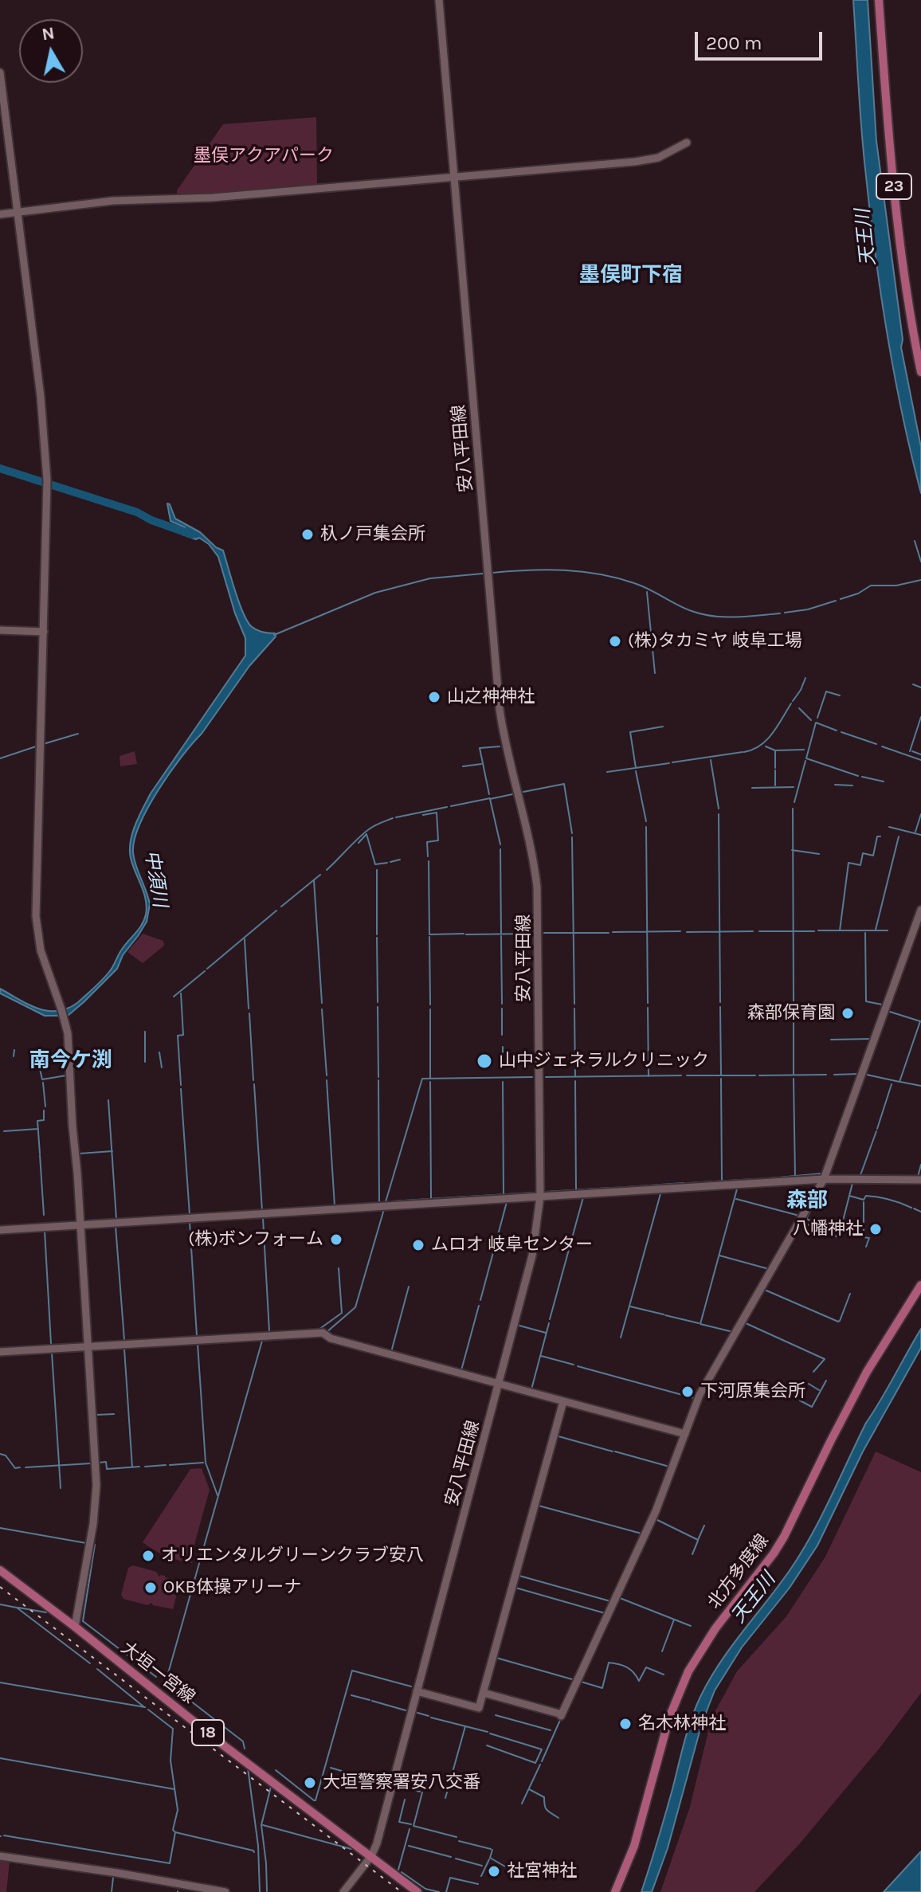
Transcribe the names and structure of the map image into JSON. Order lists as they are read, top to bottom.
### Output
{
  "streets": {
    "main road": [
      "23",
      "北方多度線",
      "大垣一宮線",
      "18"
    ],
    "street": ["安八平田線"]
  },
  "crossings": [
    ["安八平田線", "大垣一宮線"]
  ],
  "districts": ["墨俣町下宿", "南今ケ渕", "森部"],
  "water": ["天王川", "中須川"],
  "parks": ["墨俣アクアパーク"],
  "places": [
    "杁ノ戸集会所",
    "(株)タカミヤ 岐阜工場",
    "山之神神社",
    "森部保育園",
    "山中ジェネラルクリニック",
    "八幡神社",
    "(株)ボンフォーム",
    "ムロオ 岐阜センター",
    "下河原集会所",
    "オリエンタルグリーンクラブ安八",
    "OKB体操アリーナ",
    "名木林神社",
    "大垣警察署安八交番",
    "社宮神社"
  ],
  "scale_bar": "200 m",
  "north": "top"
}
